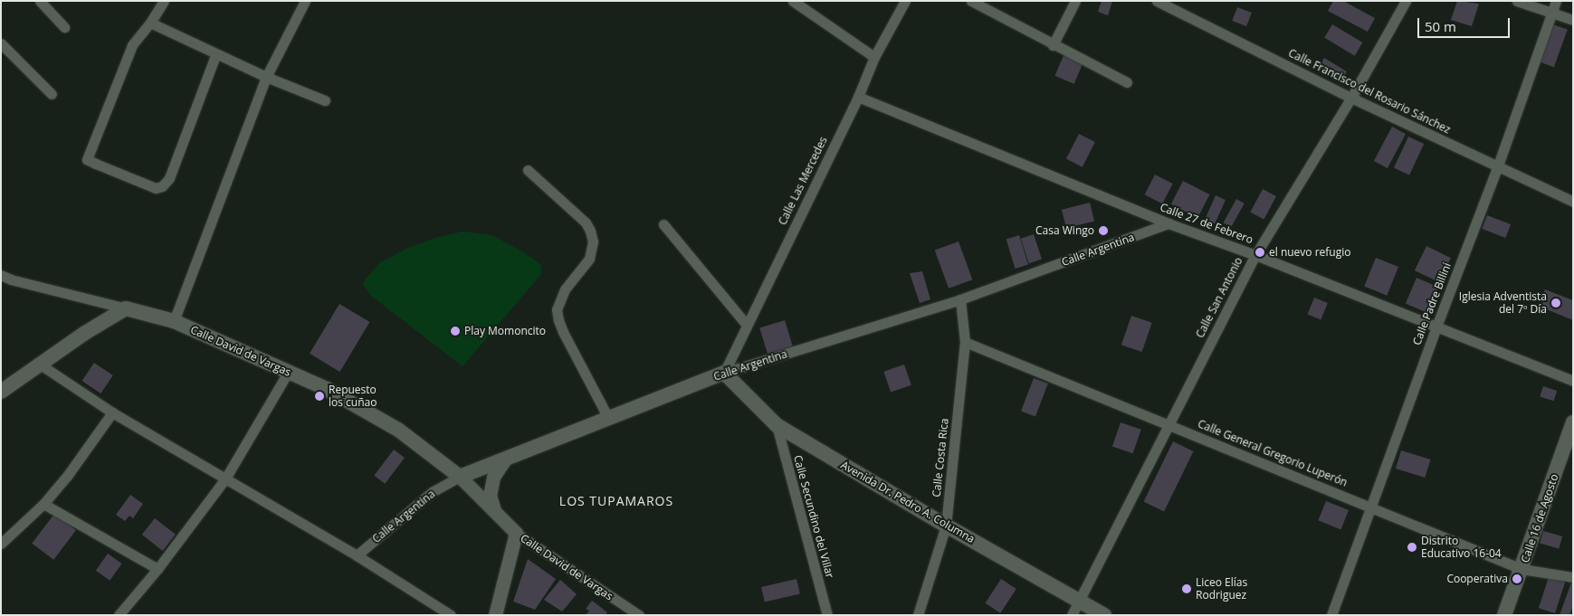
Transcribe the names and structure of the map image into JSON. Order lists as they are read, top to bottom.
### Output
{
  "streets": {
    "main road": [
      "Calle Argentina",
      "Calle David de Vargas",
      "Avenida Dr. Pedro A. Columna",
      "Calle 16 de Agosto"
    ],
    "street": [
      "Calle Francisco del Rosario Sánchez",
      "Calle Las Mercedes",
      "Calle 27 de Febrero",
      "Calle San Antonio",
      "Calle Padre Billini",
      "Calle General Gregorio Luperón",
      "Calle Costa Rica",
      "Calle Secundino del Villar"
    ]
  },
  "crossings": [
    ["Calle Francisco del Rosario Sánchez", "Calle San Antonio"],
    ["Calle Francisco del Rosario Sánchez", "Calle Padre Billini"],
    ["Calle Las Mercedes", "Calle 27 de Febrero"],
    ["Calle Las Mercedes", "Calle Argentina"],
    ["Calle Las Mercedes", "Avenida Dr. Pedro A. Columna"],
    ["Calle 27 de Febrero", "Calle Argentina"],
    ["Calle 27 de Febrero", "Calle San Antonio"],
    ["Calle 27 de Febrero", "Calle Padre Billini"],
    ["Calle Argentina", "Calle David de Vargas"],
    ["Calle Argentina", "Calle Costa Rica"],
    ["Calle Argentina", "Avenida Dr. Pedro A. Columna"],
    ["Calle San Antonio", "Calle General Gregorio Luperón"],
    ["Calle San Antonio", "Avenida Dr. Pedro A. Columna"],
    ["Calle Padre Billini", "Calle General Gregorio Luperón"],
    ["Calle General Gregorio Luperón", "Calle Costa Rica"],
    ["Calle General Gregorio Luperón", "Calle 16 de Agosto"],
    ["Calle Costa Rica", "Avenida Dr. Pedro A. Columna"],
    ["Avenida Dr. Pedro A. Columna", "Calle Secundino del Villar"]
  ],
  "districts": ["LOS TUPAMAROS"],
  "places": [
    "Casa Wingo",
    "el nuevo refugio",
    "Iglesia Adventista del 7º Día",
    "Play Momoncito",
    "Repuesto los cuñao",
    "Distrito Educativo 16-04",
    "Cooperativa",
    "Liceo Elías Rodriguez"
  ],
  "scale_bar": "50 m"
}
